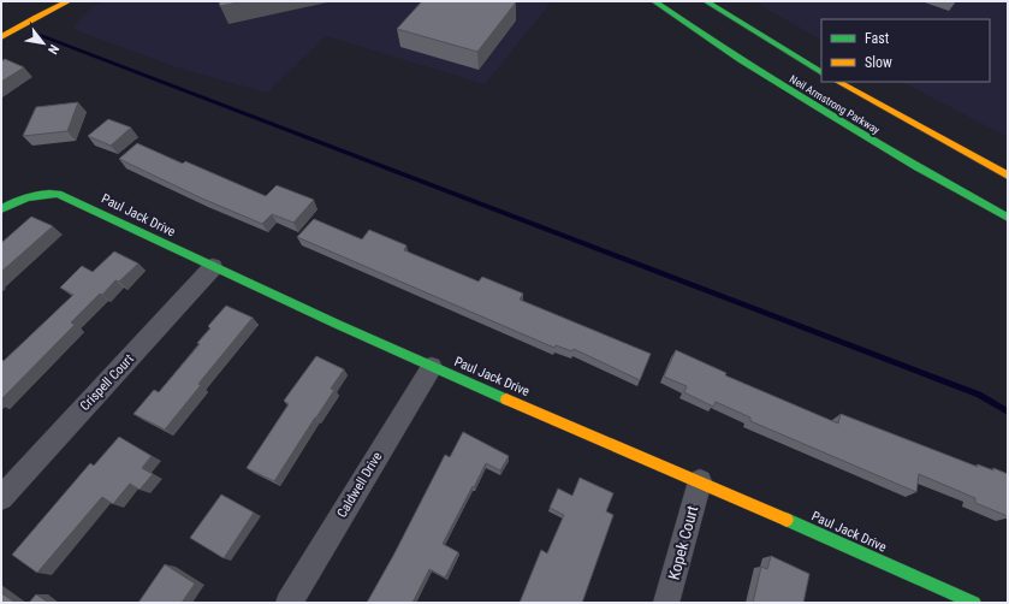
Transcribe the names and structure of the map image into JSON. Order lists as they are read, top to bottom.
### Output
{
  "streets": {
    "main road": ["Neil Armstrong Parkway", "Paul Jack Drive"],
    "street": ["Crispell Court", "Caldwell Drive", "Kopek Court"]
  },
  "crossings": [
    ["Paul Jack Drive", "Crispell Court"],
    ["Paul Jack Drive", "Caldwell Drive"],
    ["Paul Jack Drive", "Kopek Court"]
  ],
  "legend": ["Fast", "Slow"],
  "north": "bottom right"
}
